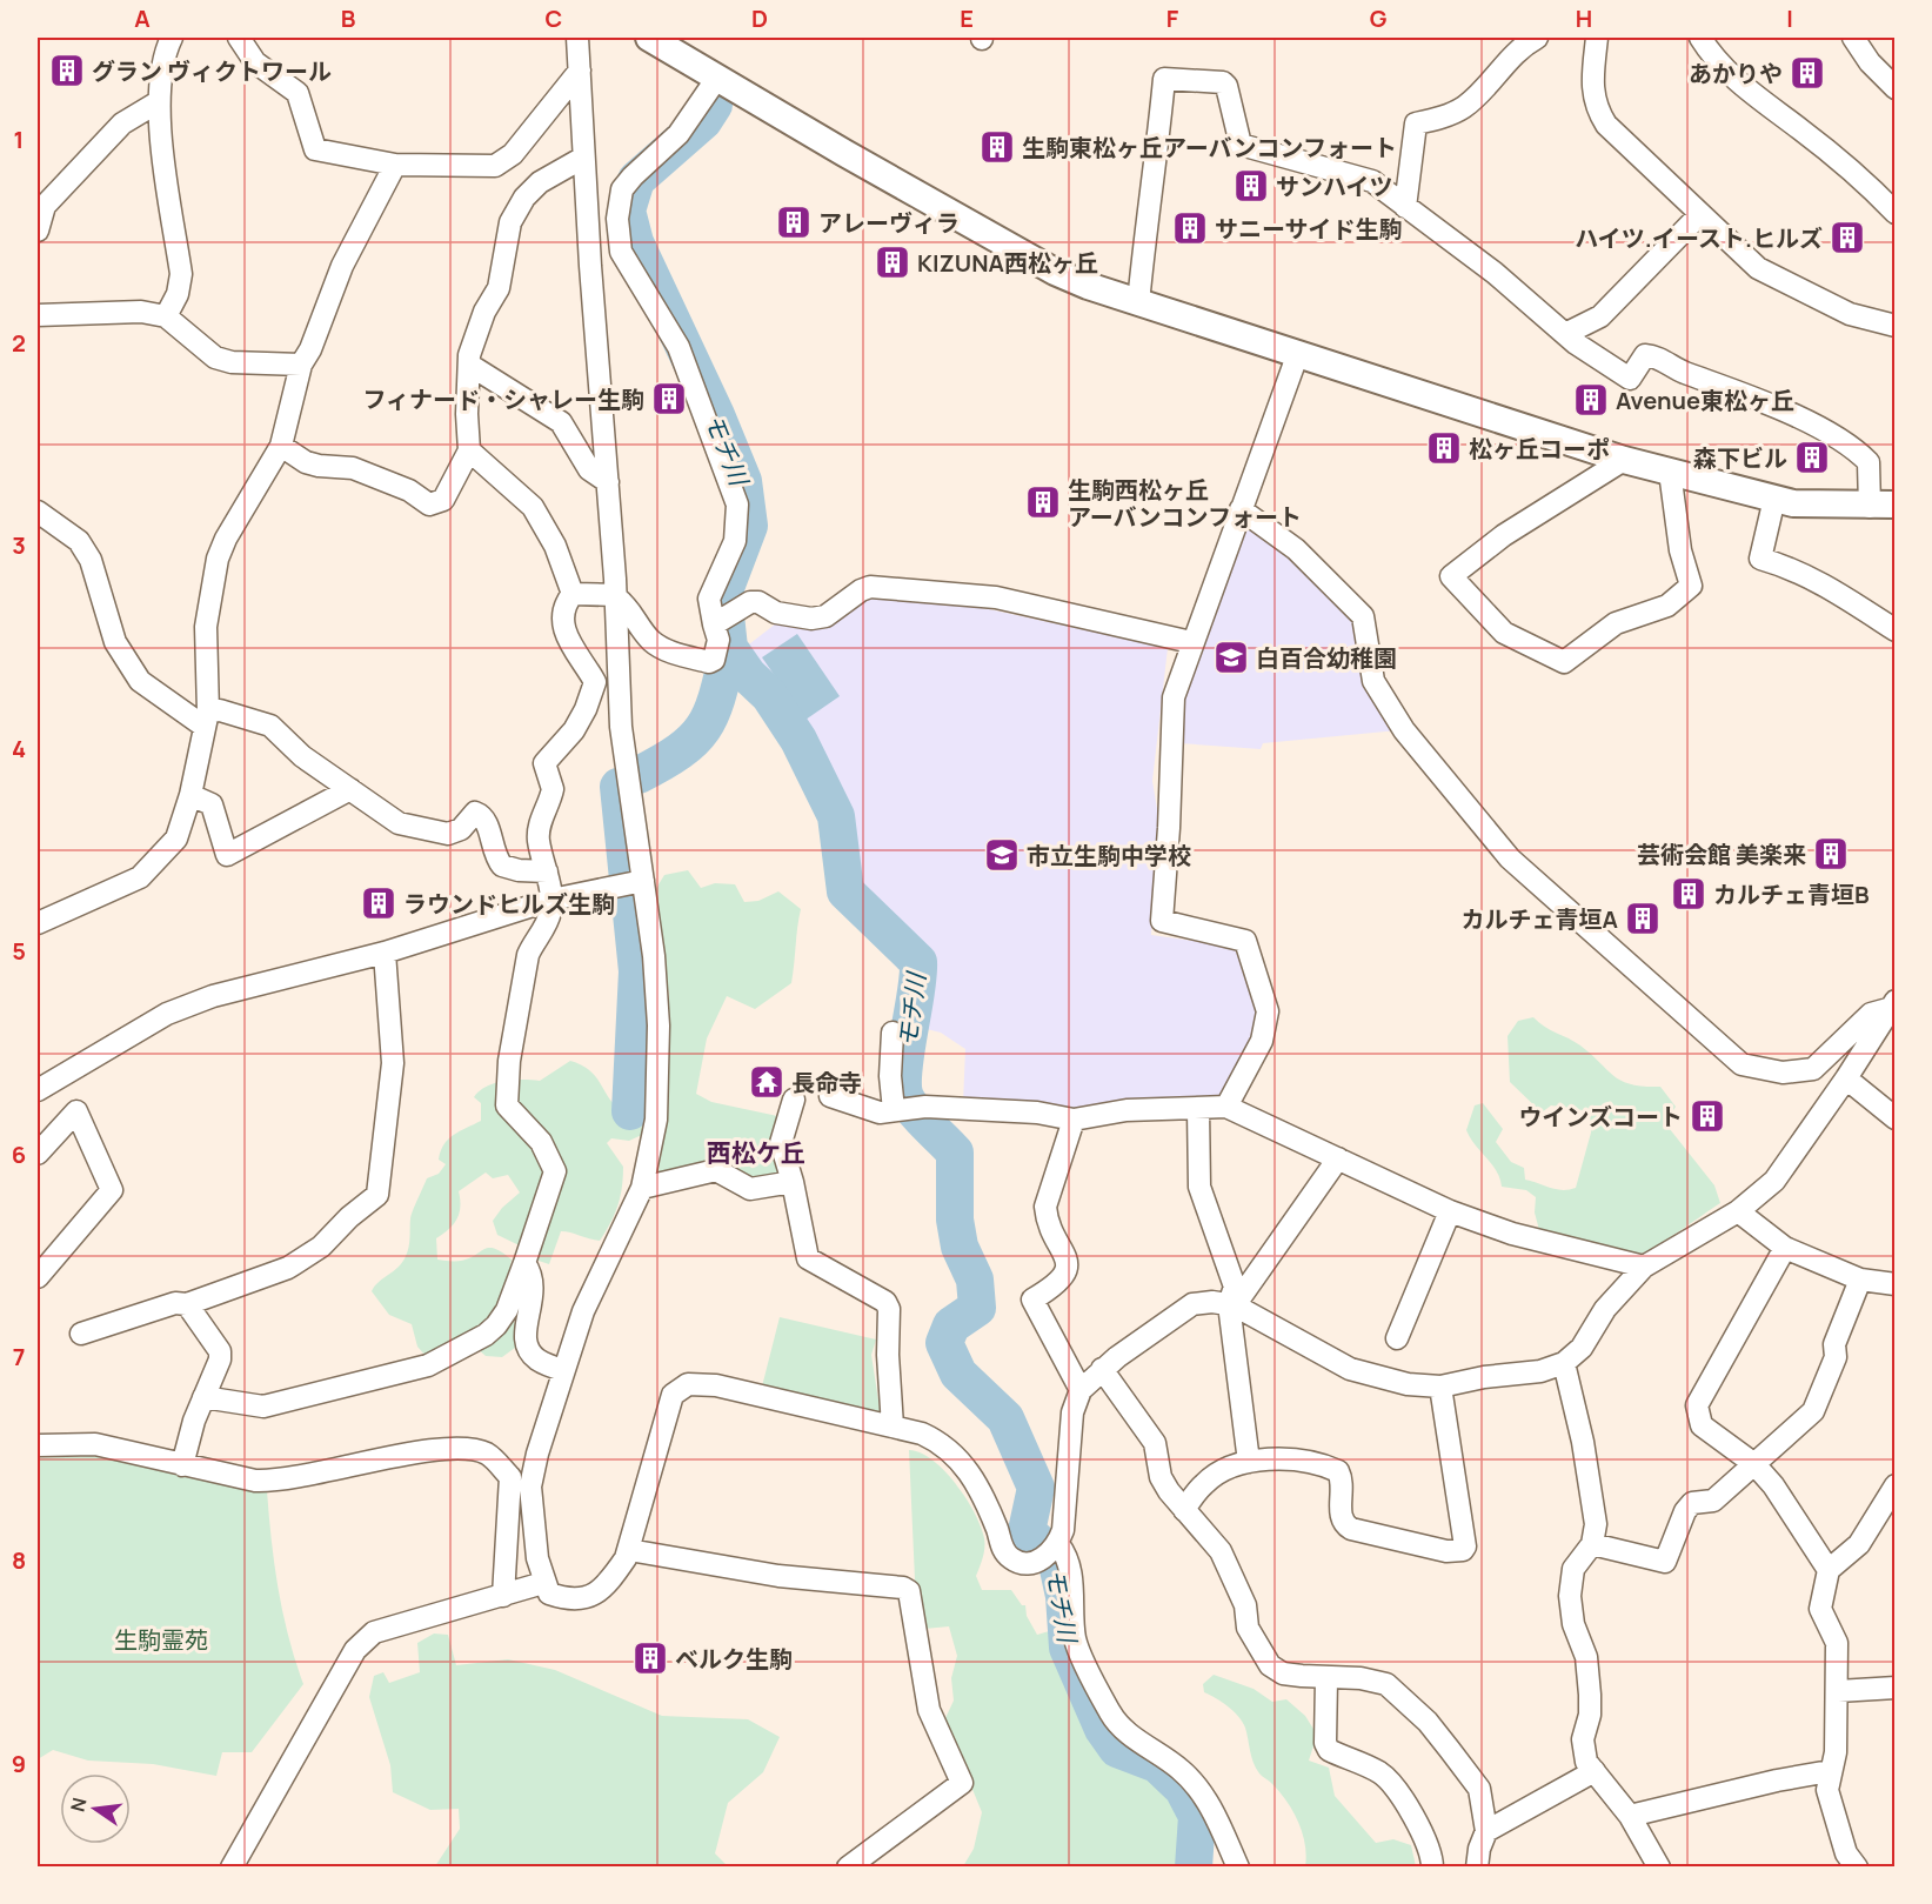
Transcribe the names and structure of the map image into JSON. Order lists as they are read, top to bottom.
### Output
{
  "districts": ["西松ケ丘"],
  "water": ["モチ川"],
  "parks": ["生駒霊苑"],
  "places": {
    "building": [
      "グラン ヴィクトワール",
      "あかりや",
      "生駒東松ヶ丘アーバンコンフォート",
      "サンハイツ",
      "アレーヴィラ",
      "サニーサイド生駒",
      "ハイツ.イースト.ヒルズ",
      "KIZUNA西松ヶ丘",
      "フィナード・シャレー生駒",
      "Avenue東松ヶ丘",
      "松ヶ丘コーポ",
      "森下ビル",
      "生駒西松ヶ丘 アーバンコンフォート",
      "芸術会館 美楽来",
      "カルチェ青垣B",
      "ラウンドヒルズ生駒",
      "カルチェ青垣A",
      "ウインズコート",
      "ベルク生駒"
    ],
    "school or university": ["白百合幼稚園", "市立生駒中学校"],
    "temple": ["長命寺"]
  },
  "north": "left",
  "grid": {
    "columns": [
      "A",
      "B",
      "C",
      "D",
      "E",
      "F",
      "G",
      "H",
      "I"
    ],
    "rows": [
      "1",
      "2",
      "3",
      "4",
      "5",
      "6",
      "7",
      "8",
      "9"
    ]
  }
}
